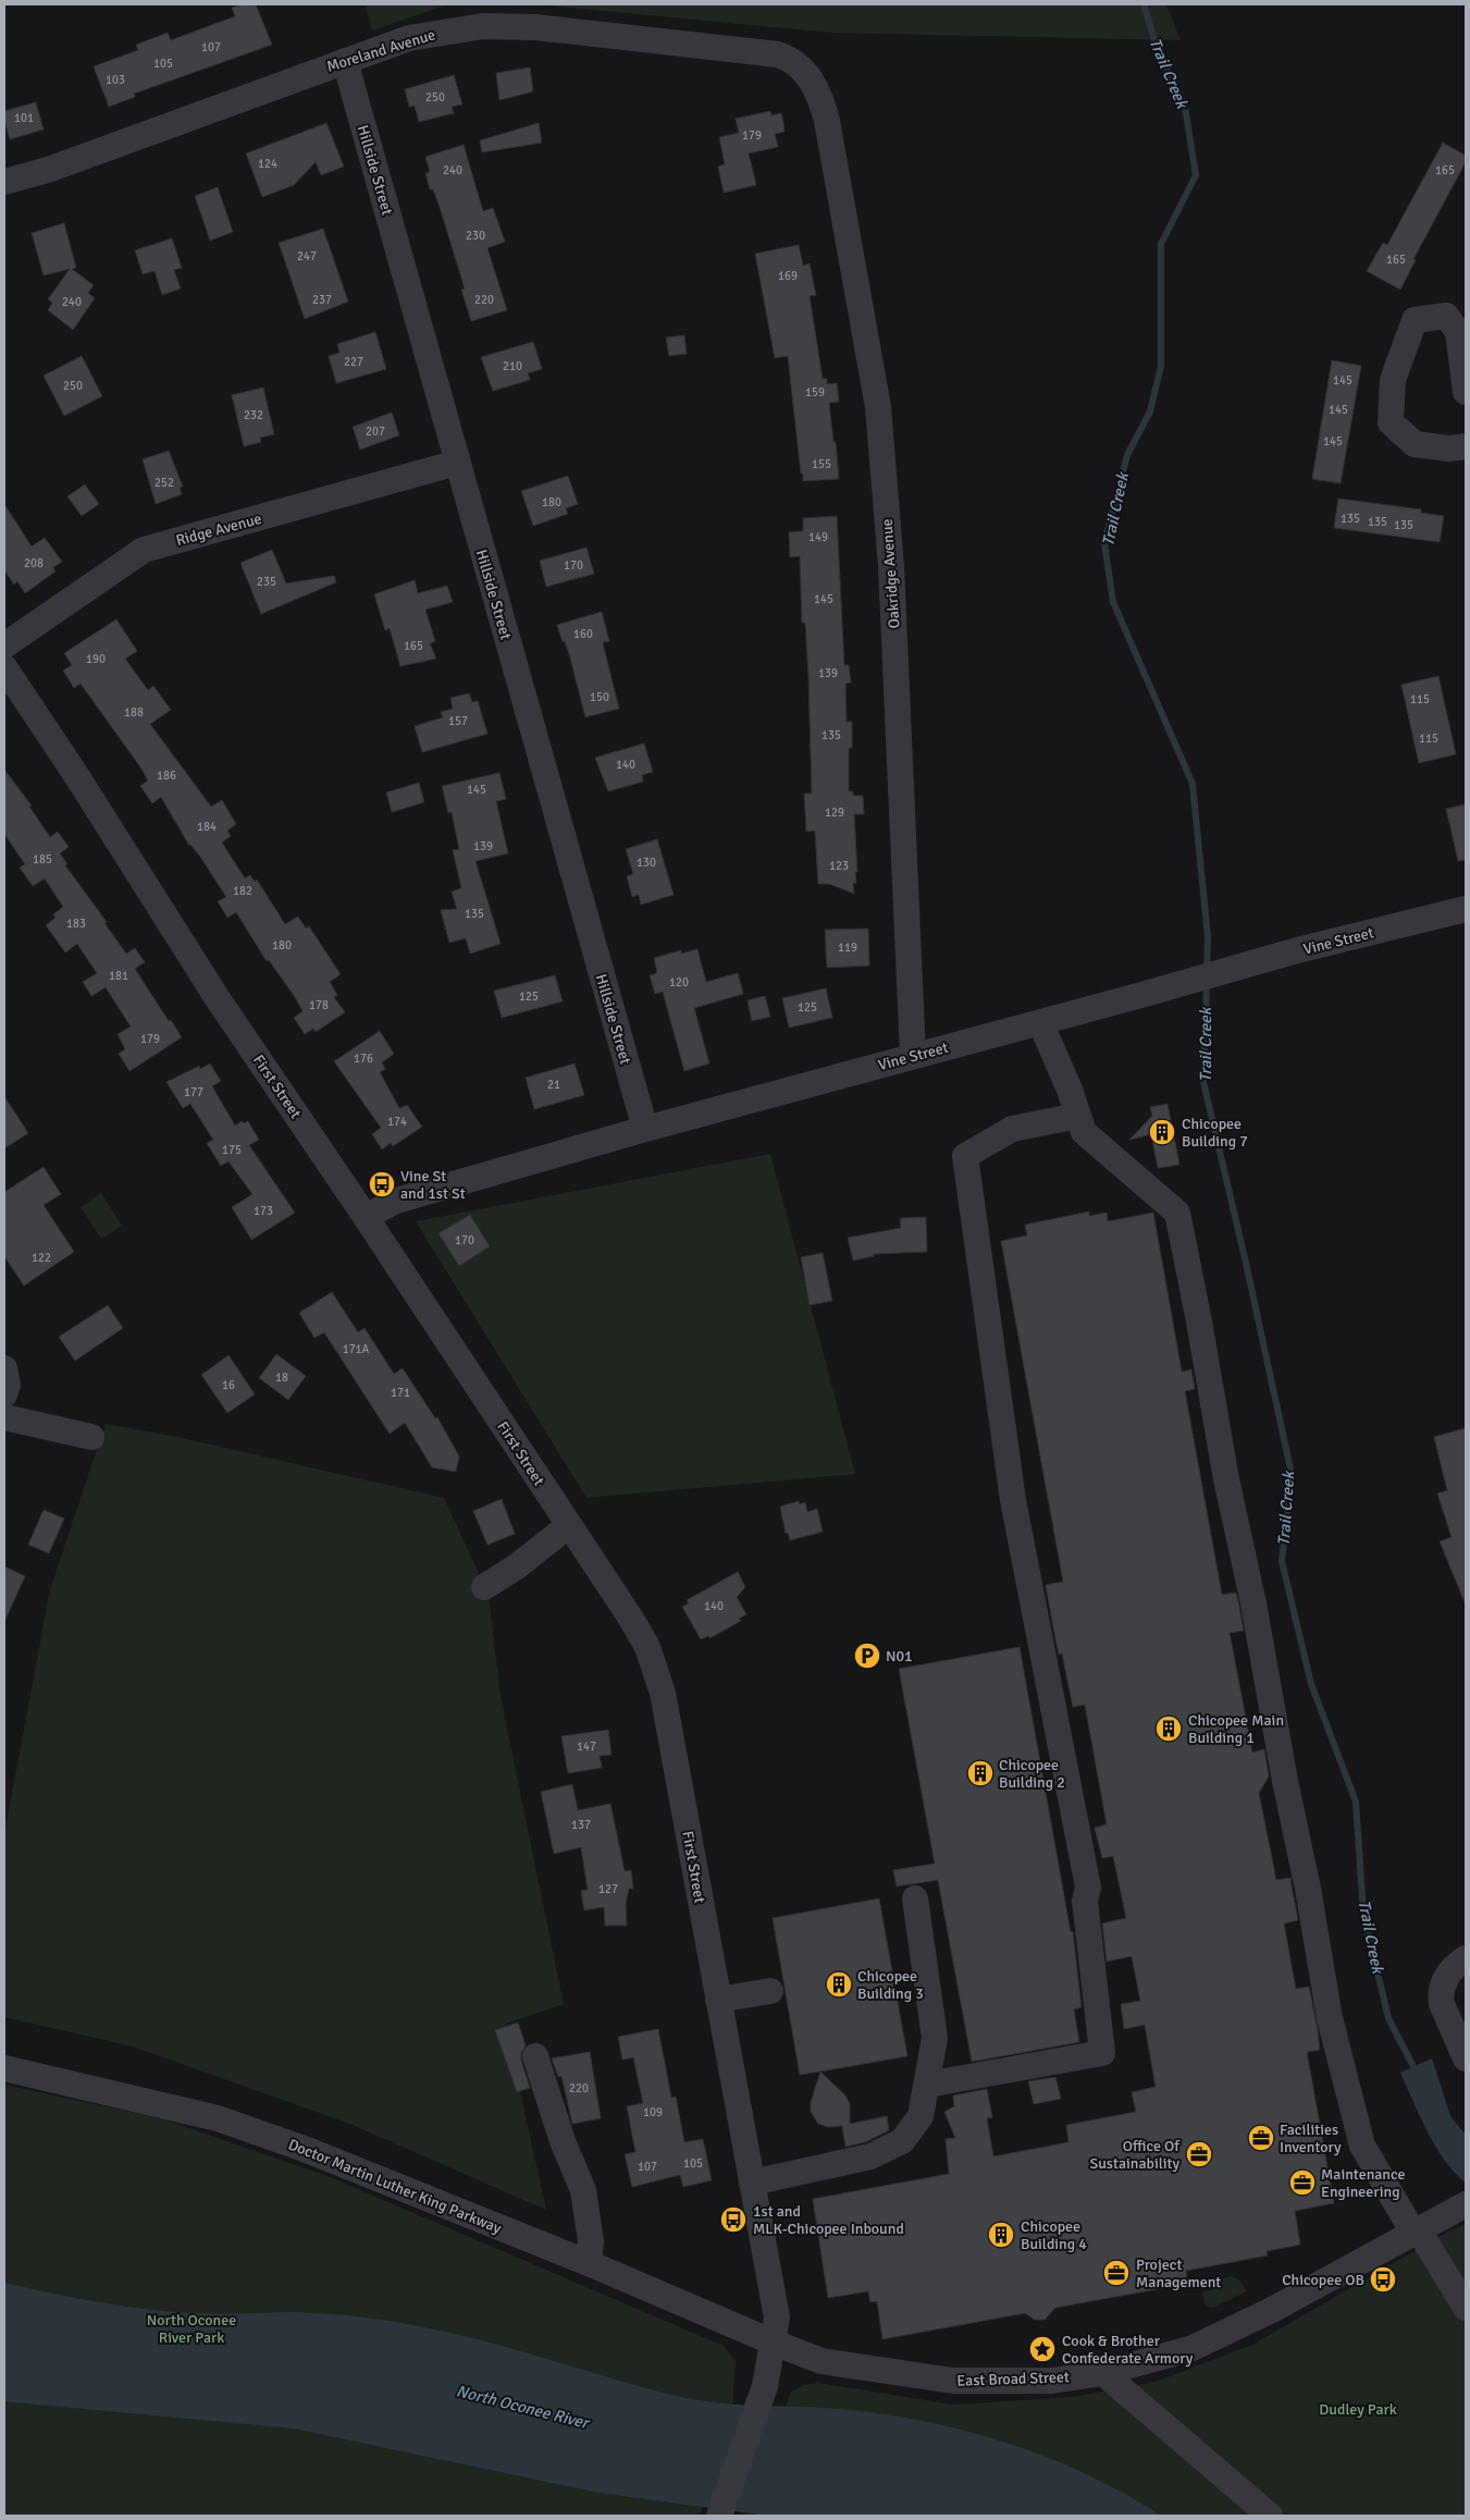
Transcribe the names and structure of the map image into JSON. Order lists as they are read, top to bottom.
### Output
{
  "streets": {
    "street": [
      "Moreland Avenue",
      "Hillside Street",
      "Ridge Avenue",
      "Oakridge Avenue",
      "Vine Street",
      "First Street",
      "Doctor Martin Luther King Parkway",
      "East Broad Street"
    ]
  },
  "crossings": [
    ["Moreland Avenue", "Hillside Street"],
    ["Moreland Avenue", "Oakridge Avenue"],
    ["Hillside Street", "Ridge Avenue"],
    ["Hillside Street", "Vine Street"],
    ["Oakridge Avenue", "Vine Street"],
    ["Vine Street", "First Street"],
    ["First Street", "Doctor Martin Luther King Parkway"],
    ["First Street", "East Broad Street"],
    ["Doctor Martin Luther King Parkway", "East Broad Street"]
  ],
  "water": ["Trail Creek", "North Oconee River"],
  "parks": ["North Oconee River Park", "Dudley Park"],
  "places": {
    "building": [
      "Chicopee Building 7",
      "Chicopee Main Building 1",
      "Chicopee Building 2",
      "Chicopee Building 3",
      "Chicopee Building 4"
    ],
    "bus stop": ["Vine St and 1st St", "1st and MLK-Chicopee Inbound", "Chicopee OB"],
    "parking": ["N01"],
    "office": [
      "Facilities Inventory",
      "Office Of Sustainability",
      "Maintenance Engineering",
      "Project Management"
    ],
    "place": ["Cook & Brother Confederate Armory"]
  },
  "house_numbers": [
    "107",
    "105",
    "103",
    "250",
    "101",
    "179",
    "124",
    "240",
    "165",
    "230",
    "247",
    "165",
    "169",
    "237",
    "220",
    "240",
    "227",
    "210",
    "145",
    "250",
    "159",
    "145",
    "232",
    "207",
    "145",
    "155",
    "252",
    "180",
    "135",
    "135",
    "135",
    "149",
    "208",
    "170",
    "235",
    "145",
    "160",
    "165",
    "190",
    "139",
    "150",
    "115",
    "188",
    "157",
    "135",
    "115",
    "140",
    "186",
    "145",
    "129",
    "184",
    "139",
    "185",
    "130",
    "123",
    "182",
    "135",
    "183",
    "180",
    "119",
    "181",
    "120",
    "125",
    "178",
    "125",
    "179",
    "176",
    "21",
    "177",
    "174",
    "175",
    "173",
    "170",
    "122",
    "171A",
    "18",
    "16",
    "171",
    "140",
    "147",
    "137",
    "127",
    "220",
    "109",
    "105",
    "107"
  ]
}
